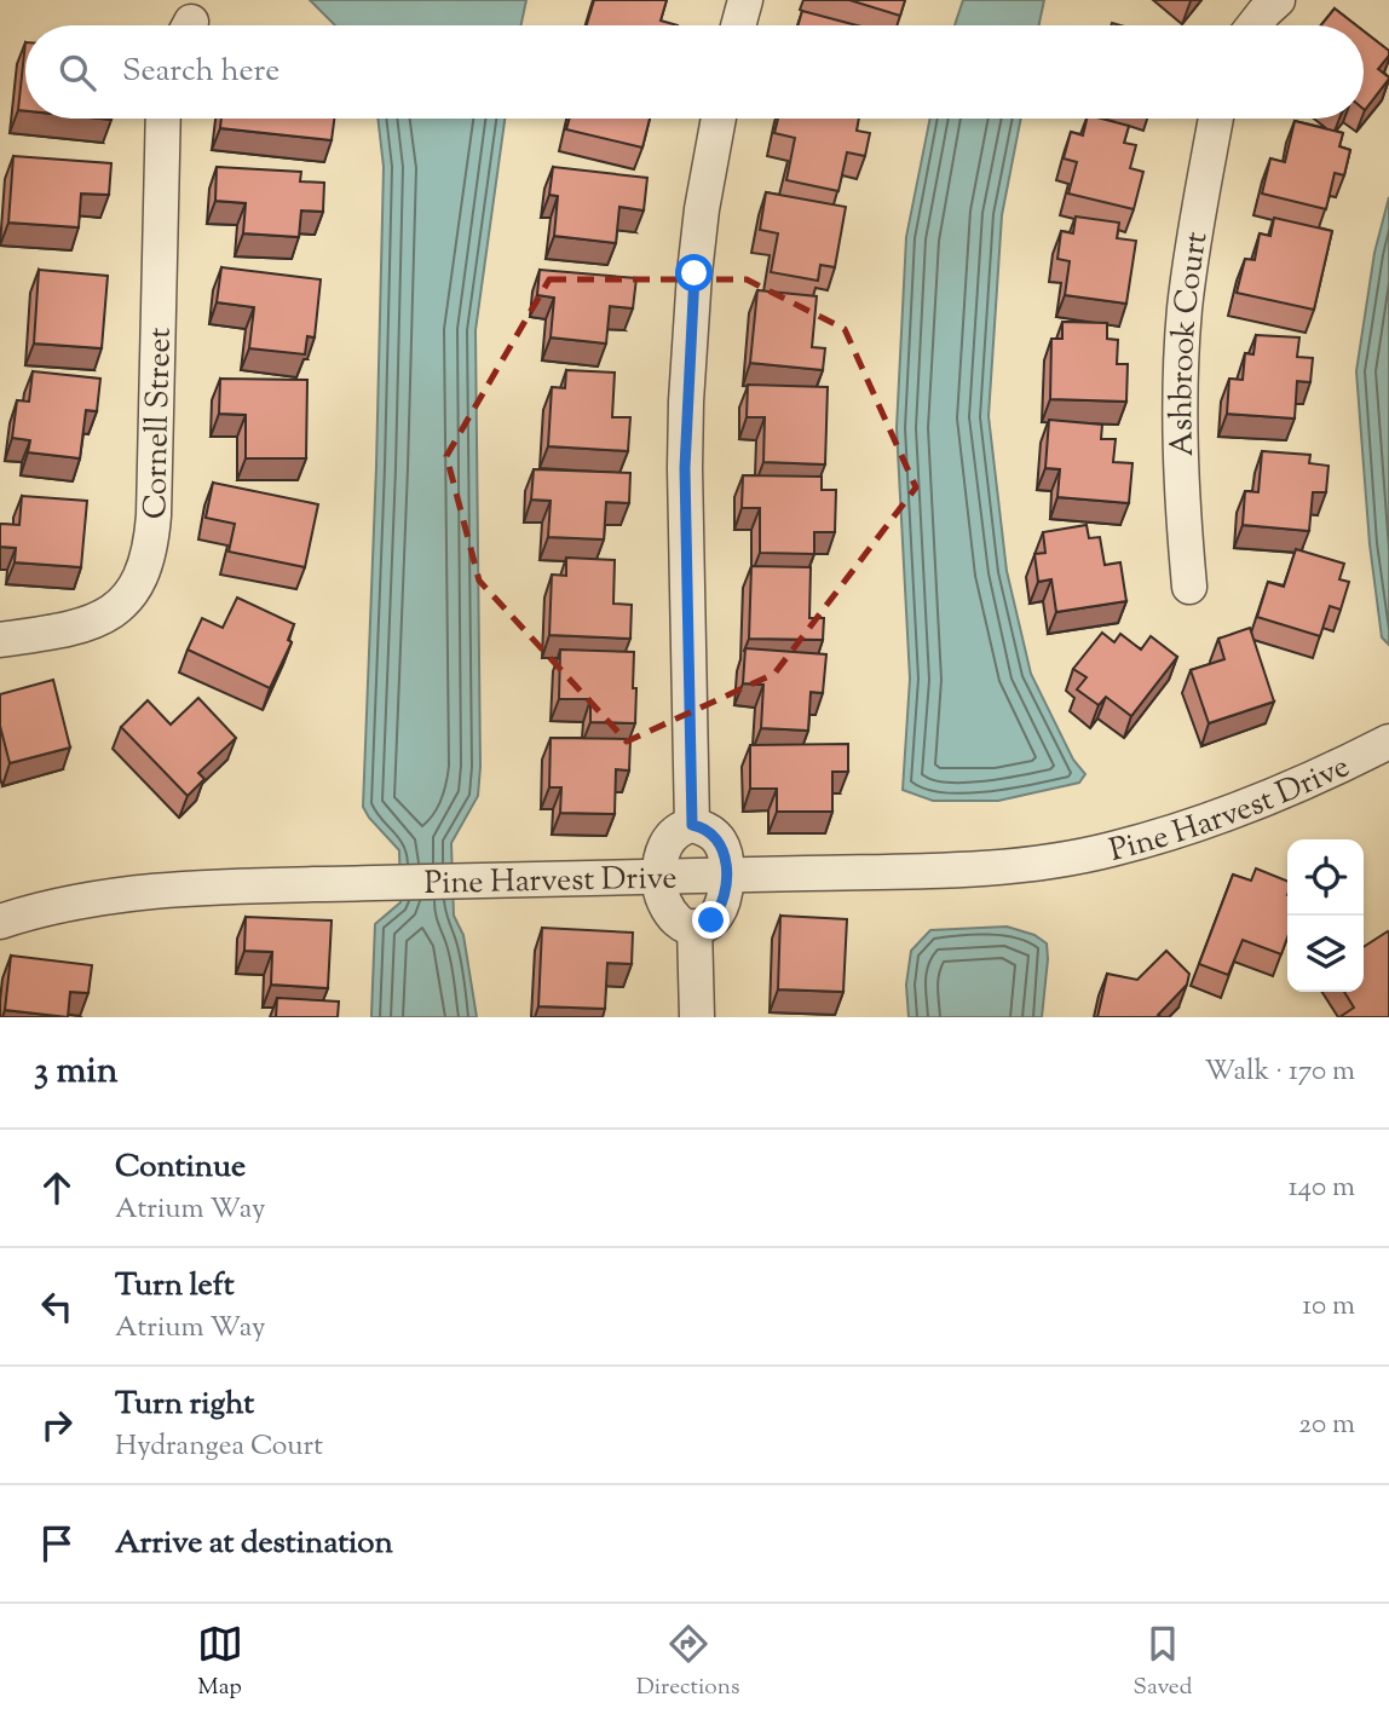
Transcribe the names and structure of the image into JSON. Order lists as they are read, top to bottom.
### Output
{
  "streets": {
    "street": ["Ashbrook Court", "Cornell Street", "Pine Harvest Drive"]
  },
  "page": {
    "search": "Search here",
    "heading": ["3 min", "Walk · 170 m"],
    "list": [
      ["Continue", "Atrium Way", "140 m"],
      ["Turn left", "Atrium Way", "10 m"],
      ["Turn right", "Hydrangea Court", "20 m"],
      "Arrive at destination"
    ],
    "nav": ["Map", "Directions", "Saved"]
  }
}
